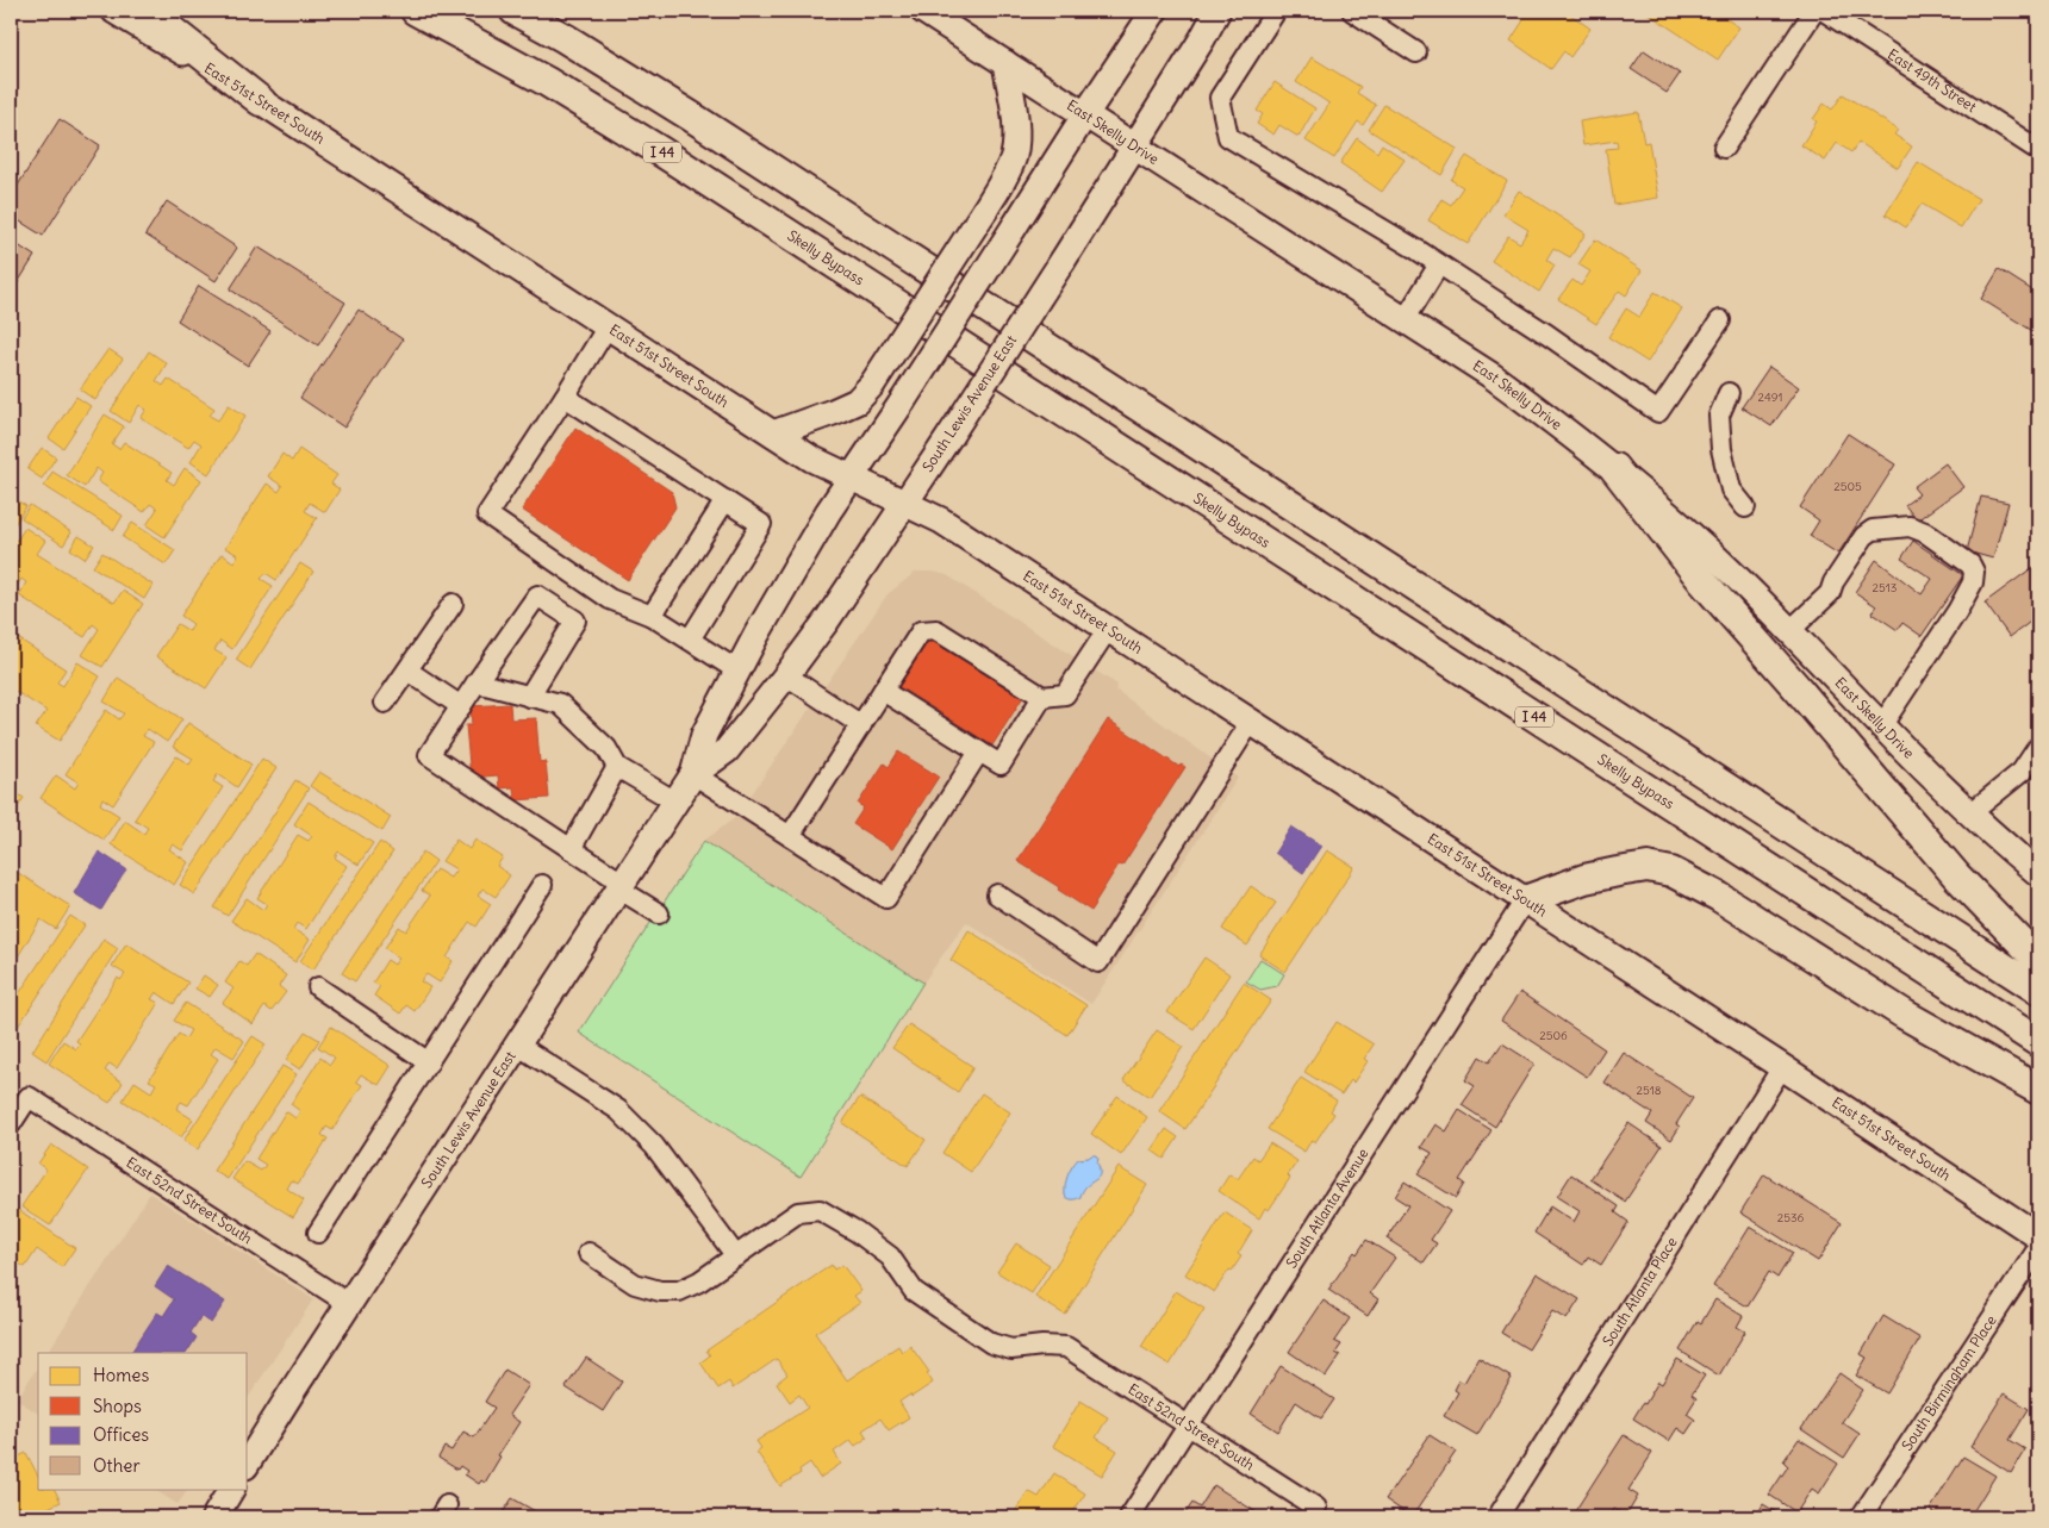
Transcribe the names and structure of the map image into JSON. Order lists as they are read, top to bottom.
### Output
{
  "streets": {
    "highway": ["I 44", "Skelly Bypass"],
    "main road": ["East 51st Street South", "East Skelly Drive", "South Lewis Avenue East"],
    "street": [
      "East 49th Street",
      "East 52nd Street South",
      "South Atlanta Avenue",
      "South Atlanta Place",
      "South Birmingham Place"
    ]
  },
  "crossings": [
    ["East 51st Street South", "South Lewis Avenue East"],
    ["East 51st Street South", "South Atlanta Avenue"],
    ["East 51st Street South", "South Atlanta Place"],
    ["East Skelly Drive", "South Lewis Avenue East"],
    ["South Lewis Avenue East", "East 52nd Street South"],
    ["East 52nd Street South", "South Atlanta Avenue"]
  ],
  "house_numbers": [
    "2491",
    "2505",
    "2513",
    "2506",
    "2518",
    "2536"
  ],
  "legend": [
    "Homes",
    "Shops",
    "Offices",
    "Other"
  ]
}
